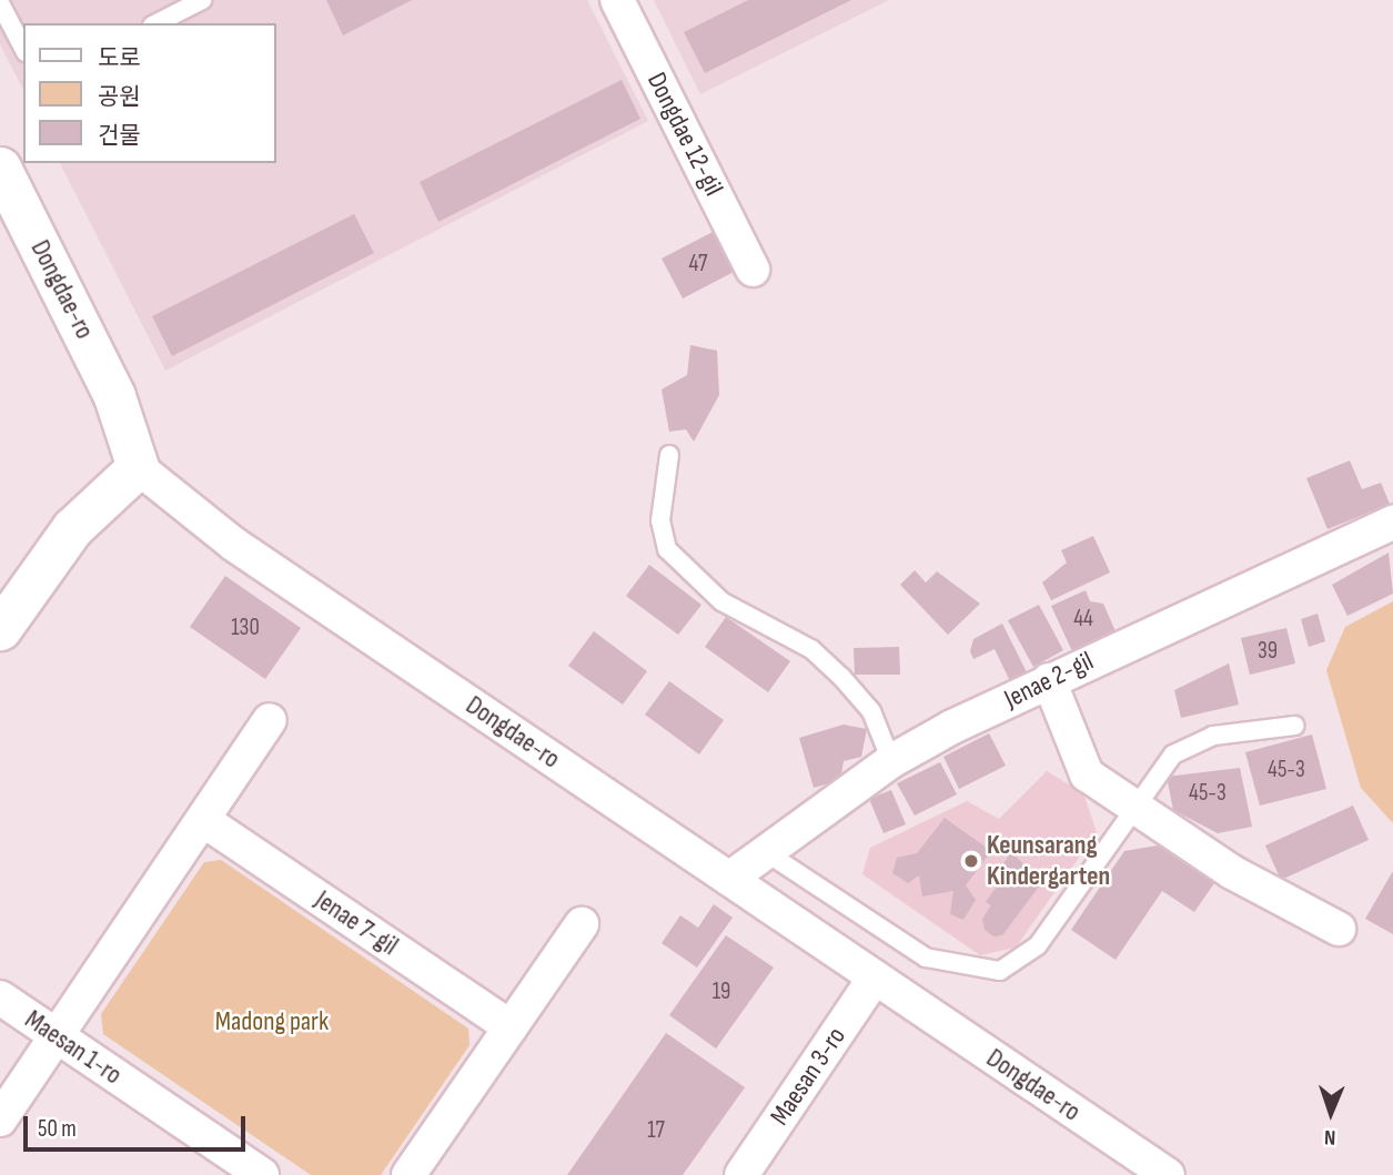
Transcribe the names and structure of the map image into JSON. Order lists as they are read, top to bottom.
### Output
{
  "streets": {
    "street": [
      "Dongdae 12-gil",
      "Dongdae-ro",
      "Jenae 2-gil",
      "Jenae 7-gil",
      "Maesan 1-ro",
      "Maesan 3-ro"
    ]
  },
  "crossings": [
    ["Dongdae-ro", "Jenae 2-gil"],
    ["Dongdae-ro", "Maesan 3-ro"]
  ],
  "parks": ["Madong park"],
  "places": ["Keunsarang Kindergarten"],
  "house_numbers": [
    "47",
    "44",
    "130",
    "39",
    "45-3",
    "45-3",
    "19",
    "17"
  ],
  "legend": ["도로", "공원", "건물"],
  "scale_bar": "50 m",
  "north": "bottom"
}
